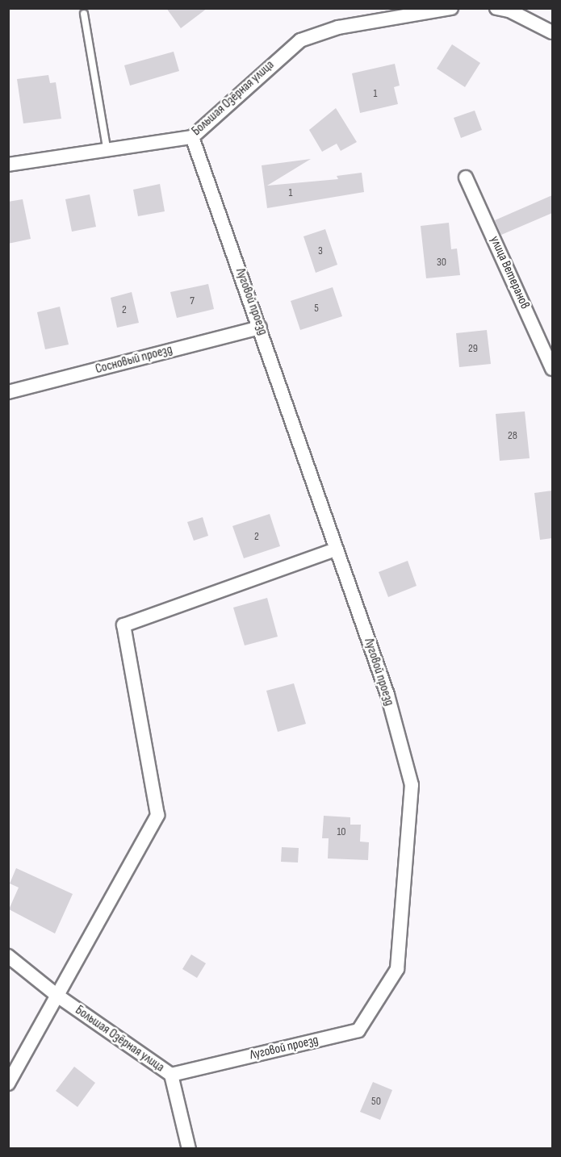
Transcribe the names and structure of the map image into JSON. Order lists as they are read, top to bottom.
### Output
{
  "streets": {
    "street": [
      "Большая Озёрная улица",
      "улица Ветеранов",
      "Луговой проезд",
      "Сосновый проезд"
    ]
  },
  "crossings": [
    ["Большая Озёрная улица", "Луговой проезд"],
    ["Луговой проезд", "Сосновый проезд"]
  ],
  "house_numbers": [
    "1",
    "1",
    "3",
    "30",
    "7",
    "5",
    "2",
    "29",
    "28",
    "2",
    "10",
    "50"
  ]
}
